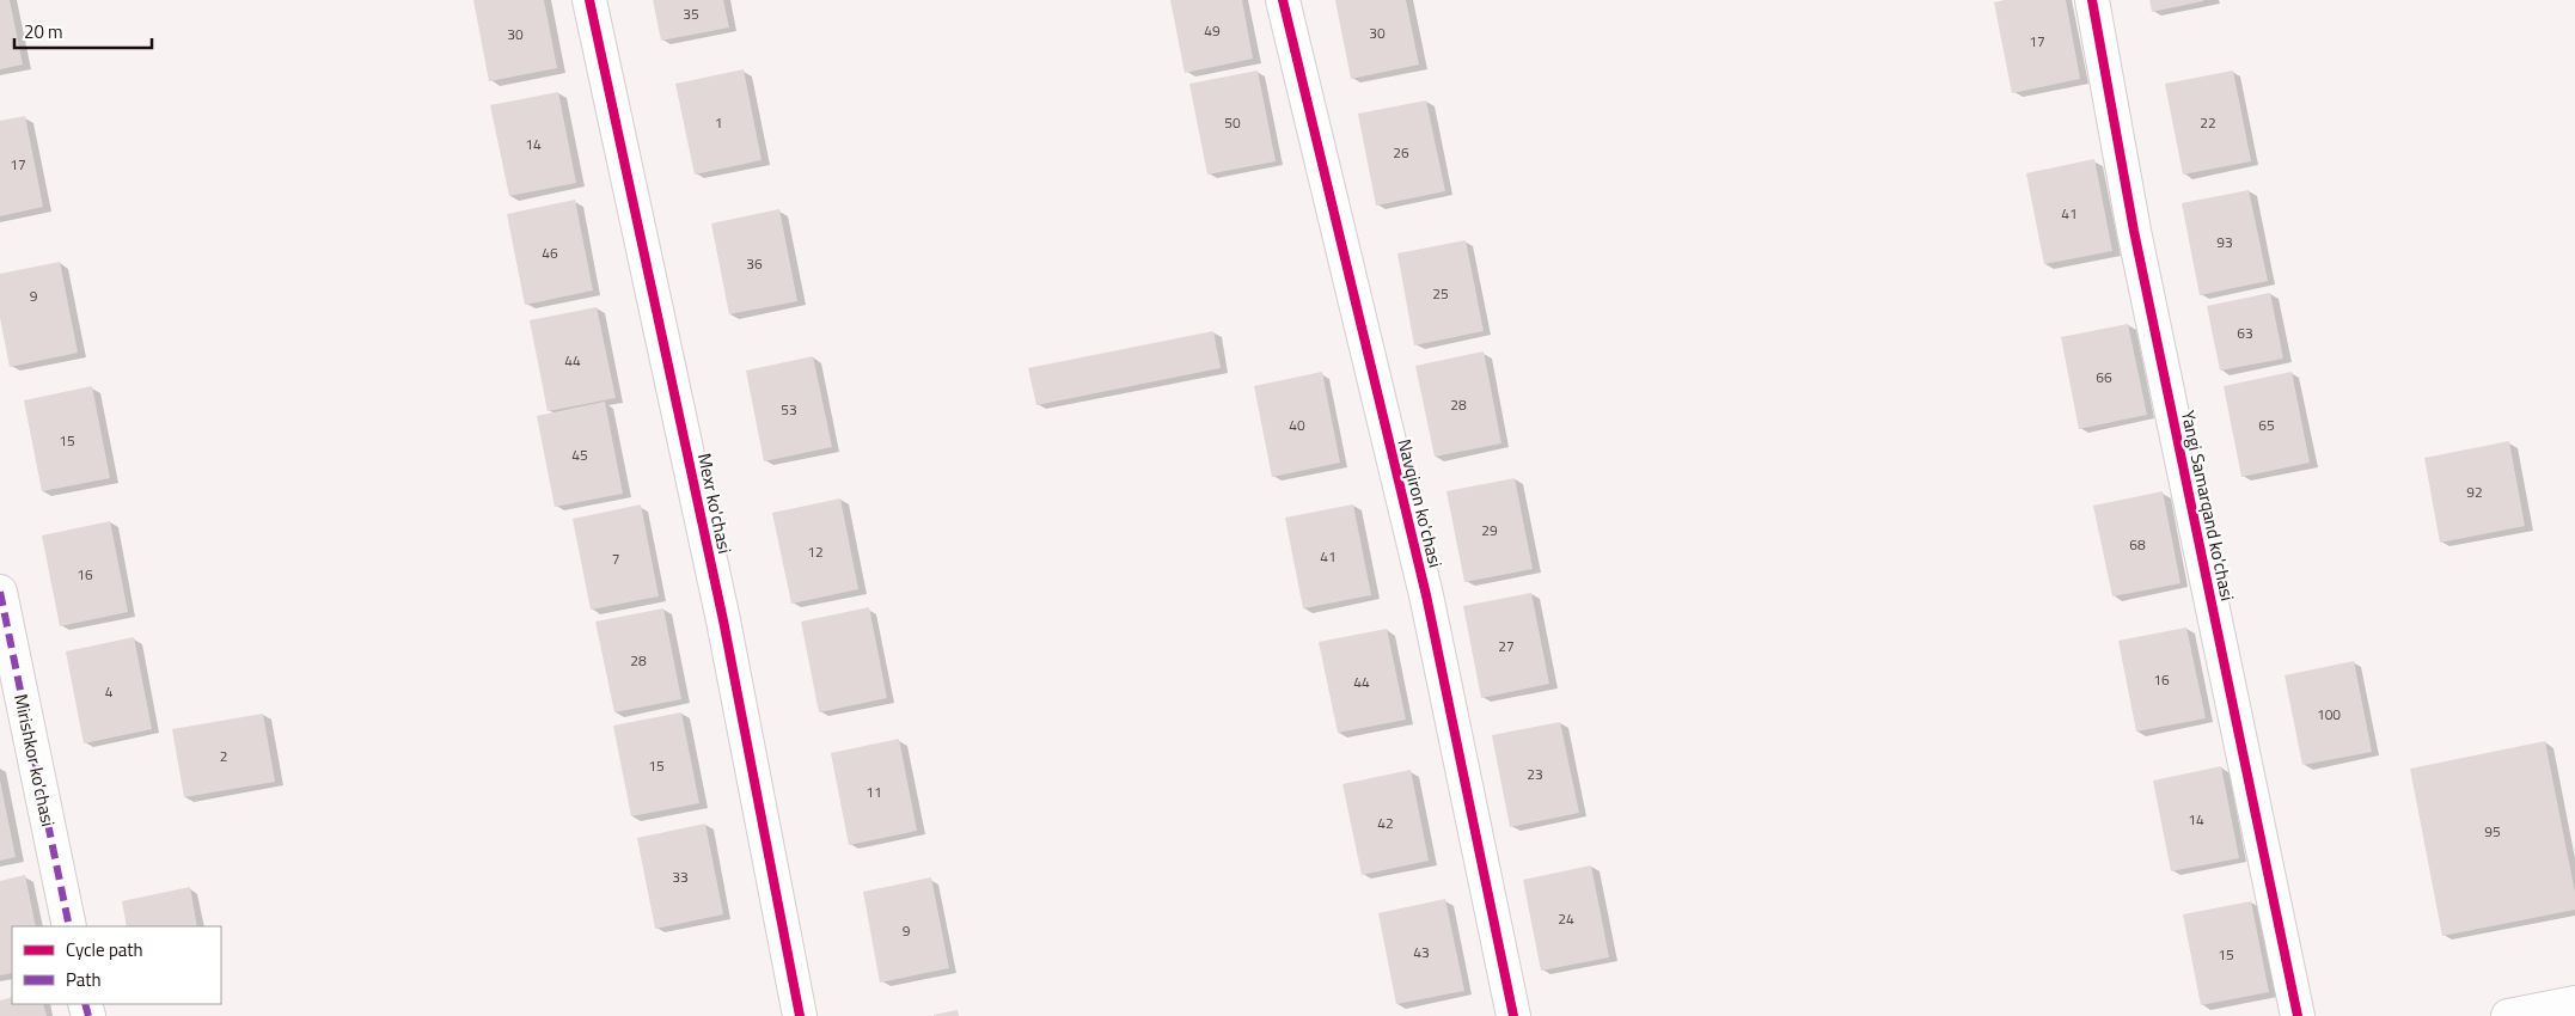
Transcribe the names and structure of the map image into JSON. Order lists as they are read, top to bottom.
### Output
{
  "streets": {
    "street": [
      "Mexr ko'chasi",
      "Navqiron ko'chasi",
      "Yangi Samarqand ko'chasi",
      "Mirishkor ko'chasi"
    ]
  },
  "house_numbers": [
    "35",
    "49",
    "30",
    "30",
    "17",
    "1",
    "50",
    "22",
    "14",
    "26",
    "17",
    "41",
    "93",
    "46",
    "36",
    "25",
    "9",
    "63",
    "44",
    "66",
    "28",
    "53",
    "40",
    "65",
    "15",
    "45",
    "92",
    "29",
    "68",
    "12",
    "41",
    "7",
    "16",
    "27",
    "28",
    "16",
    "44",
    "4",
    "100",
    "2",
    "15",
    "23",
    "11",
    "14",
    "42",
    "95",
    "33",
    "24",
    "9",
    "43",
    "15"
  ],
  "legend": ["Cycle path", "Path"],
  "scale_bar": "20 m"
}
